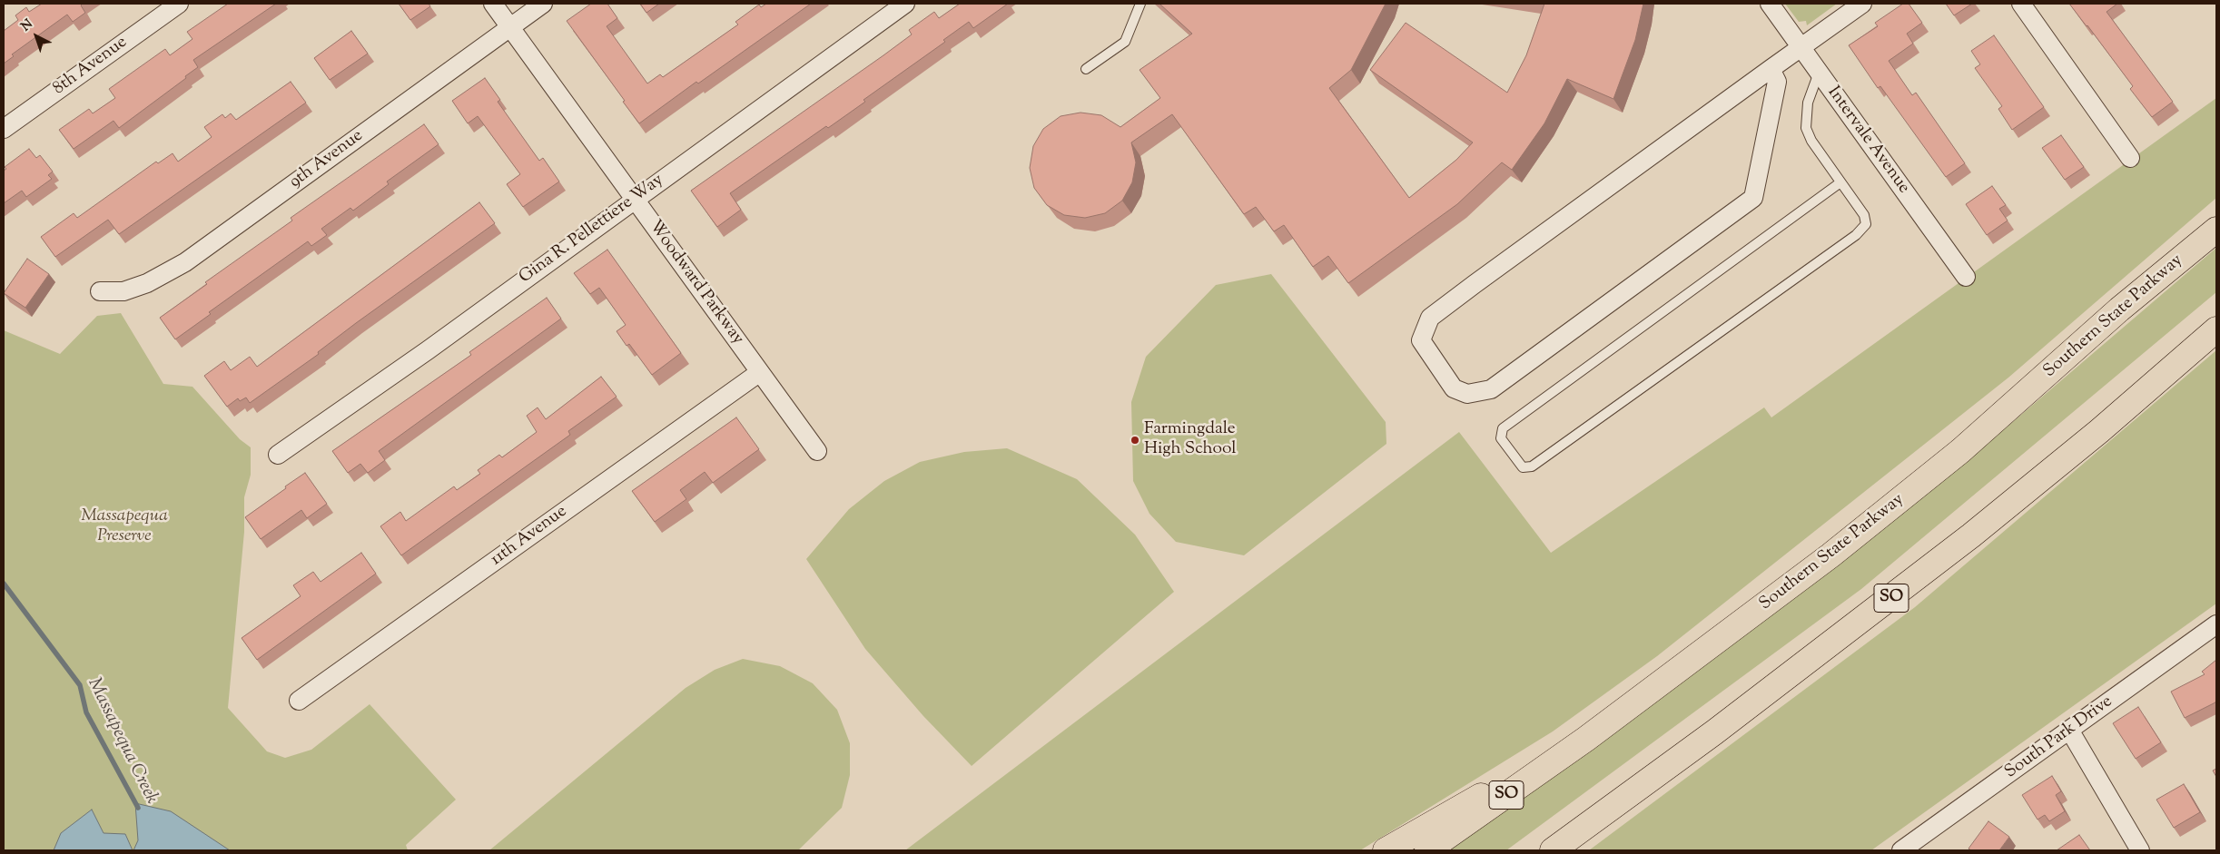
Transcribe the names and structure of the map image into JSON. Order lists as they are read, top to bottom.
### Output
{
  "streets": {
    "highway": ["Southern State Parkway", "SO"],
    "street": [
      "8th Avenue",
      "Intervale Avenue",
      "9th Avenue",
      "Gina R. Pellettiere Way",
      "Woodward Parkway",
      "11th Avenue",
      "South Park Drive"
    ]
  },
  "crossings": [
    ["9th Avenue", "Woodward Parkway"],
    ["Gina R. Pellettiere Way", "Woodward Parkway"],
    ["Woodward Parkway", "11th Avenue"]
  ],
  "water": ["Massapequa Creek"],
  "parks": ["Massapequa Preserve"],
  "places": ["Farmingdale High School"],
  "north": "top left"
}
